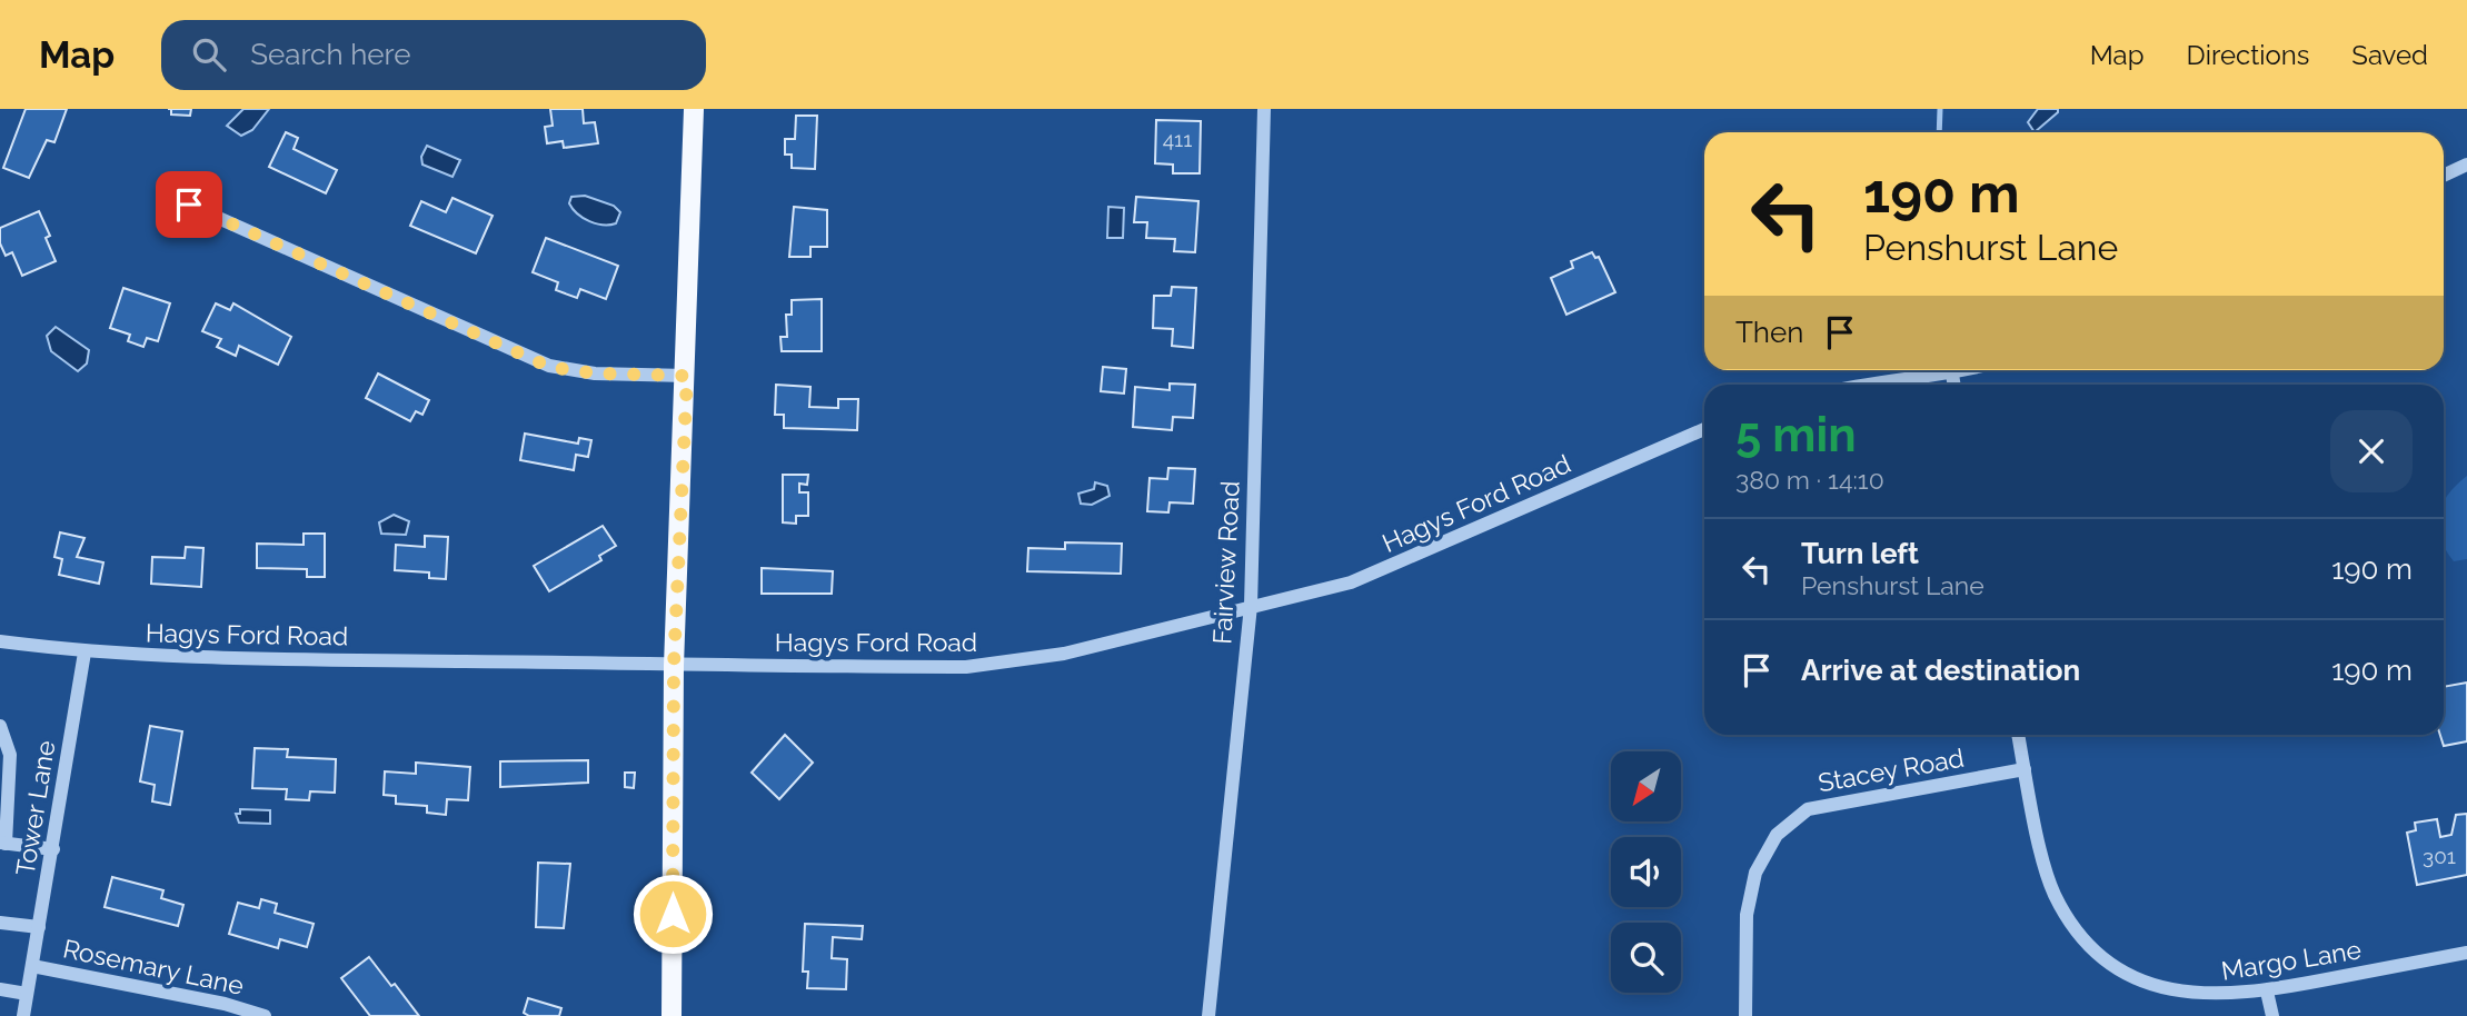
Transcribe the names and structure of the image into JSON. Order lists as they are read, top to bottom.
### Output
{
  "streets": {
    "street": [
      "Hagys Ford Road",
      "Fairview Road",
      "Stacey Road",
      "Tower Lane",
      "Margo Lane",
      "Rosemary Lane"
    ]
  },
  "crossings": [
    ["Hagys Ford Road", "Fairview Road"],
    ["Hagys Ford Road", "Tower Lane"],
    ["Stacey Road", "Margo Lane"],
    ["Tower Lane", "Rosemary Lane"]
  ],
  "house_numbers": ["411", "301"],
  "north": "bottom left",
  "page": {
    "header": "Map",
    "search": "Search here",
    "nav": ["Map", "Directions", "Saved"],
    "turn": ["190 m", "Penshurst Lane"],
    "then": "Then",
    "heading": ["5 min", "380 m · 14:10"],
    "list": [
      {
        "name": "Turn left",
        "note": "Penshurst Lane",
        "value": "190 m"
      },
      {
        "name": "Arrive at destination",
        "value": "190 m"
      }
    ]
  }
}
